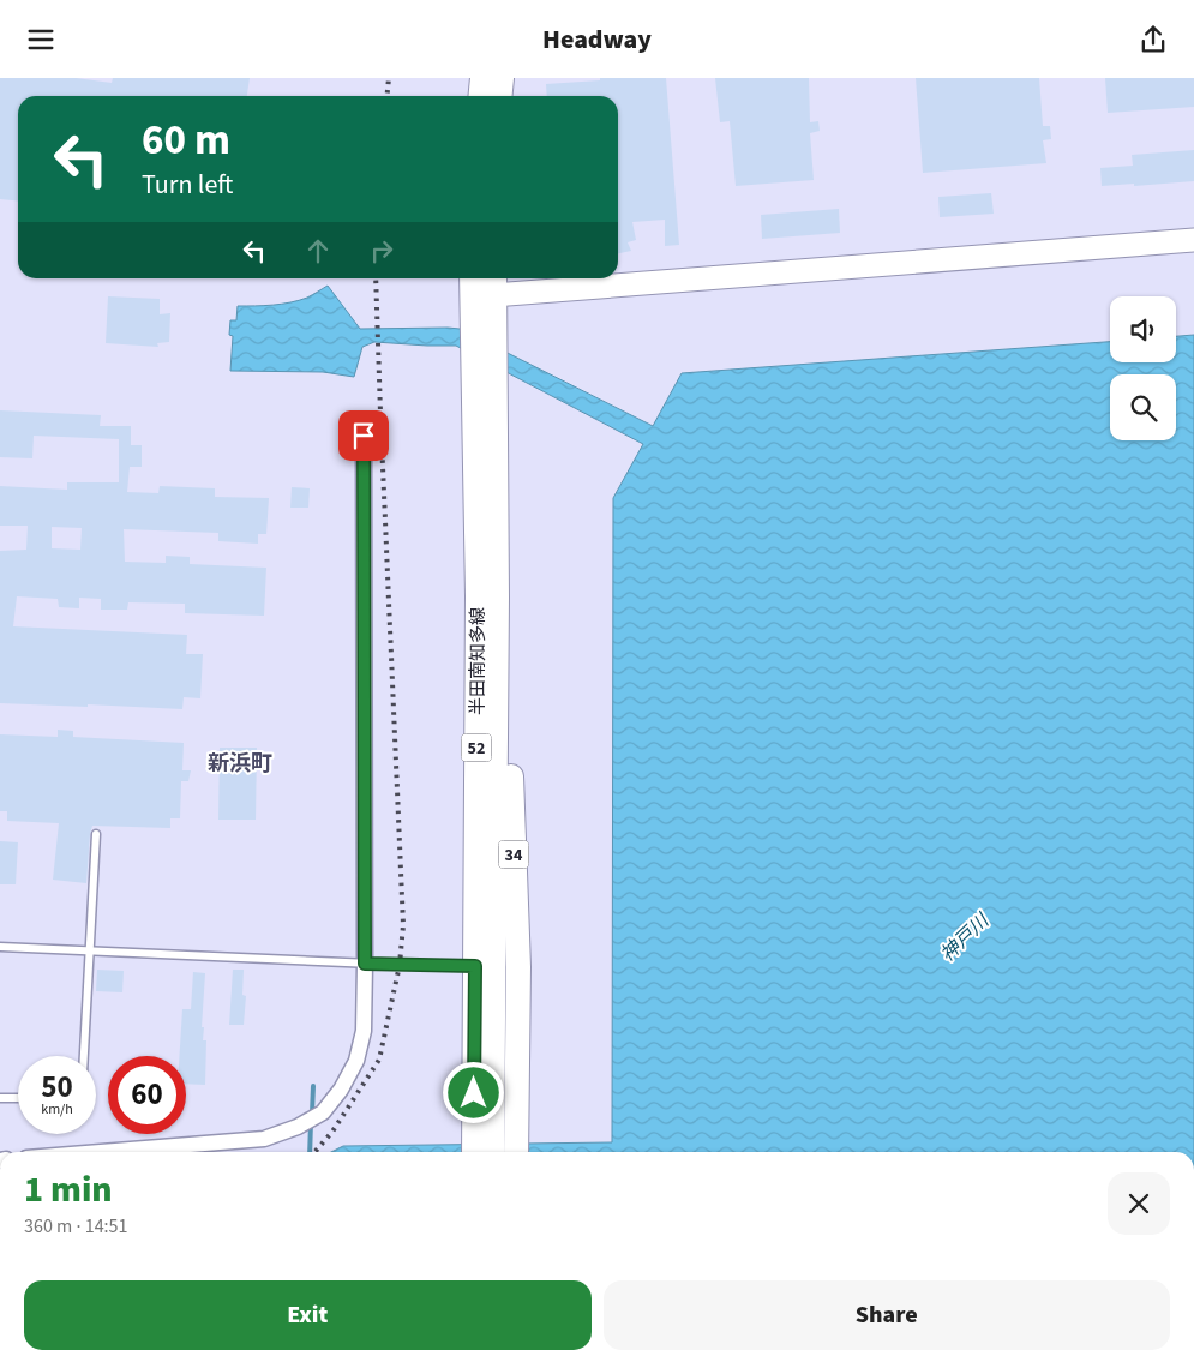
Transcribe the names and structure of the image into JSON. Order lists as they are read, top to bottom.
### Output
{
  "streets": {
    "main road": ["半田南知多線", "52", "34"]
  },
  "crossings": [
    ["半田南知多線", "34"]
  ],
  "districts": ["新浜町"],
  "water": ["神戸川"],
  "page": {
    "header": "Headway",
    "turn": ["60 m", "Turn left"],
    "speed": "50 km/h",
    "limit": "60",
    "heading": ["1 min", "360 m · 14:51"],
    "buttons": ["Exit", "Share"]
  }
}
